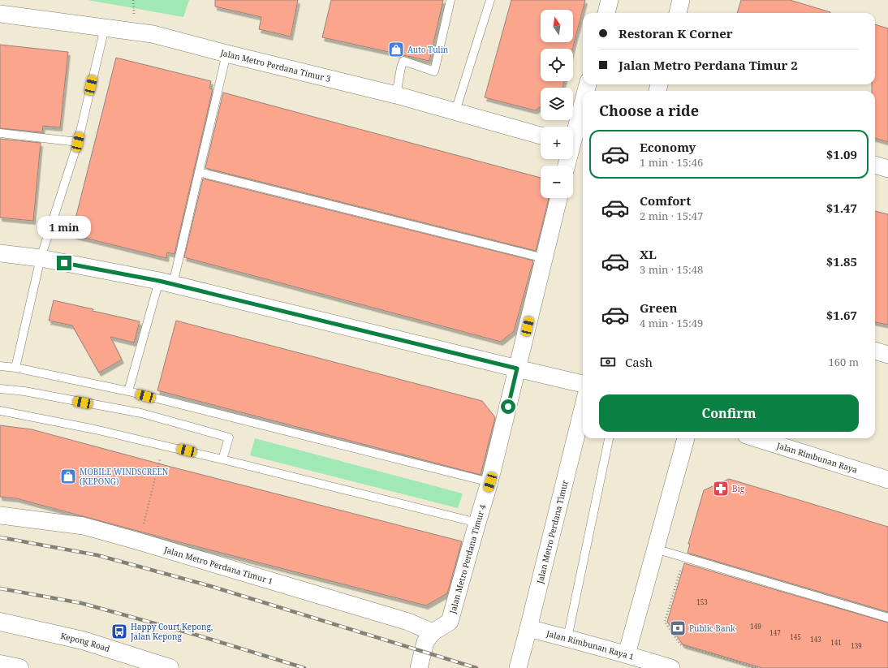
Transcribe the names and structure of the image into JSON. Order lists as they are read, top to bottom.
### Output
{
  "streets": {
    "main road": ["Kepong Road"],
    "street": [
      "Jalan Metro Perdana Timur 3",
      "Jalan Rimbunan Raya",
      "Jalan Metro Perdana Timur",
      "Jalan Metro Perdana Timur 4",
      "Jalan Metro Perdana Timur 1",
      "Jalan Rimbunan Raya 1"
    ]
  },
  "crossings": [
    ["Jalan Metro Perdana Timur", "Jalan Rimbunan Raya 1"],
    ["Jalan Metro Perdana Timur 4", "Jalan Metro Perdana Timur 1"]
  ],
  "places": {
    "shop": ["Auto Tulin", "MOBILE WINDSCREEN (KEPONG)"],
    "pharmacy": ["Big"],
    "bank": ["Public Bank"],
    "bus stop": ["Happy Court Kepong, Jalan Kepong"]
  },
  "house_numbers": [
    "153",
    "149",
    "147",
    "145",
    "143",
    "141",
    "139"
  ],
  "north": "top",
  "page": {
    "map_buttons": ["+", "−"],
    "banner": ["Restoran K Corner", "Jalan Metro Perdana Timur 2"],
    "heading": "Choose a ride",
    "list": [
      {
        "name": "Economy",
        "note": "1 min · 15:46",
        "value": "$1.09"
      },
      {
        "name": "Comfort",
        "note": "2 min · 15:47",
        "value": "$1.47"
      },
      {
        "name": "XL",
        "note": "3 min · 15:48",
        "value": "$1.85"
      },
      {
        "name": "Green",
        "note": "4 min · 15:49",
        "value": "$1.67"
      }
    ],
    "bubble": "1 min",
    "pay": ["Cash", "160 m"],
    "buttons": "Confirm"
  }
}
